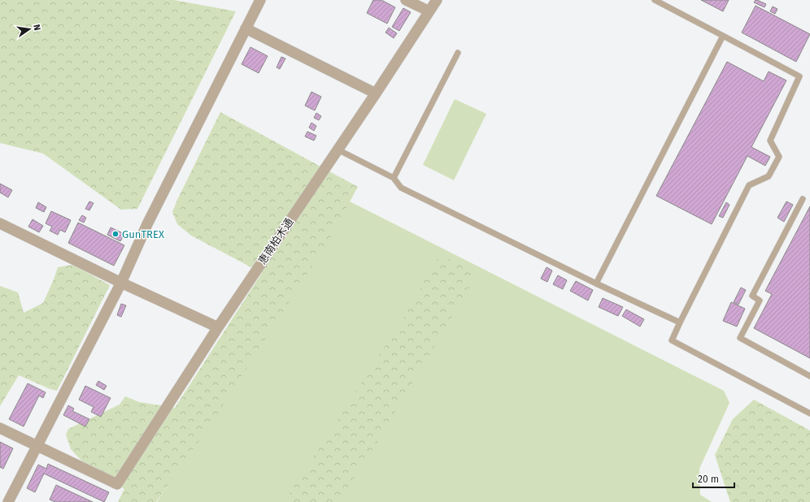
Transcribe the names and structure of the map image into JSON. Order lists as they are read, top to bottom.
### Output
{
  "streets": {
    "street": ["恵南柏木通"]
  },
  "places": ["GunTREX"],
  "scale_bar": "20 m",
  "north": "right"
}
